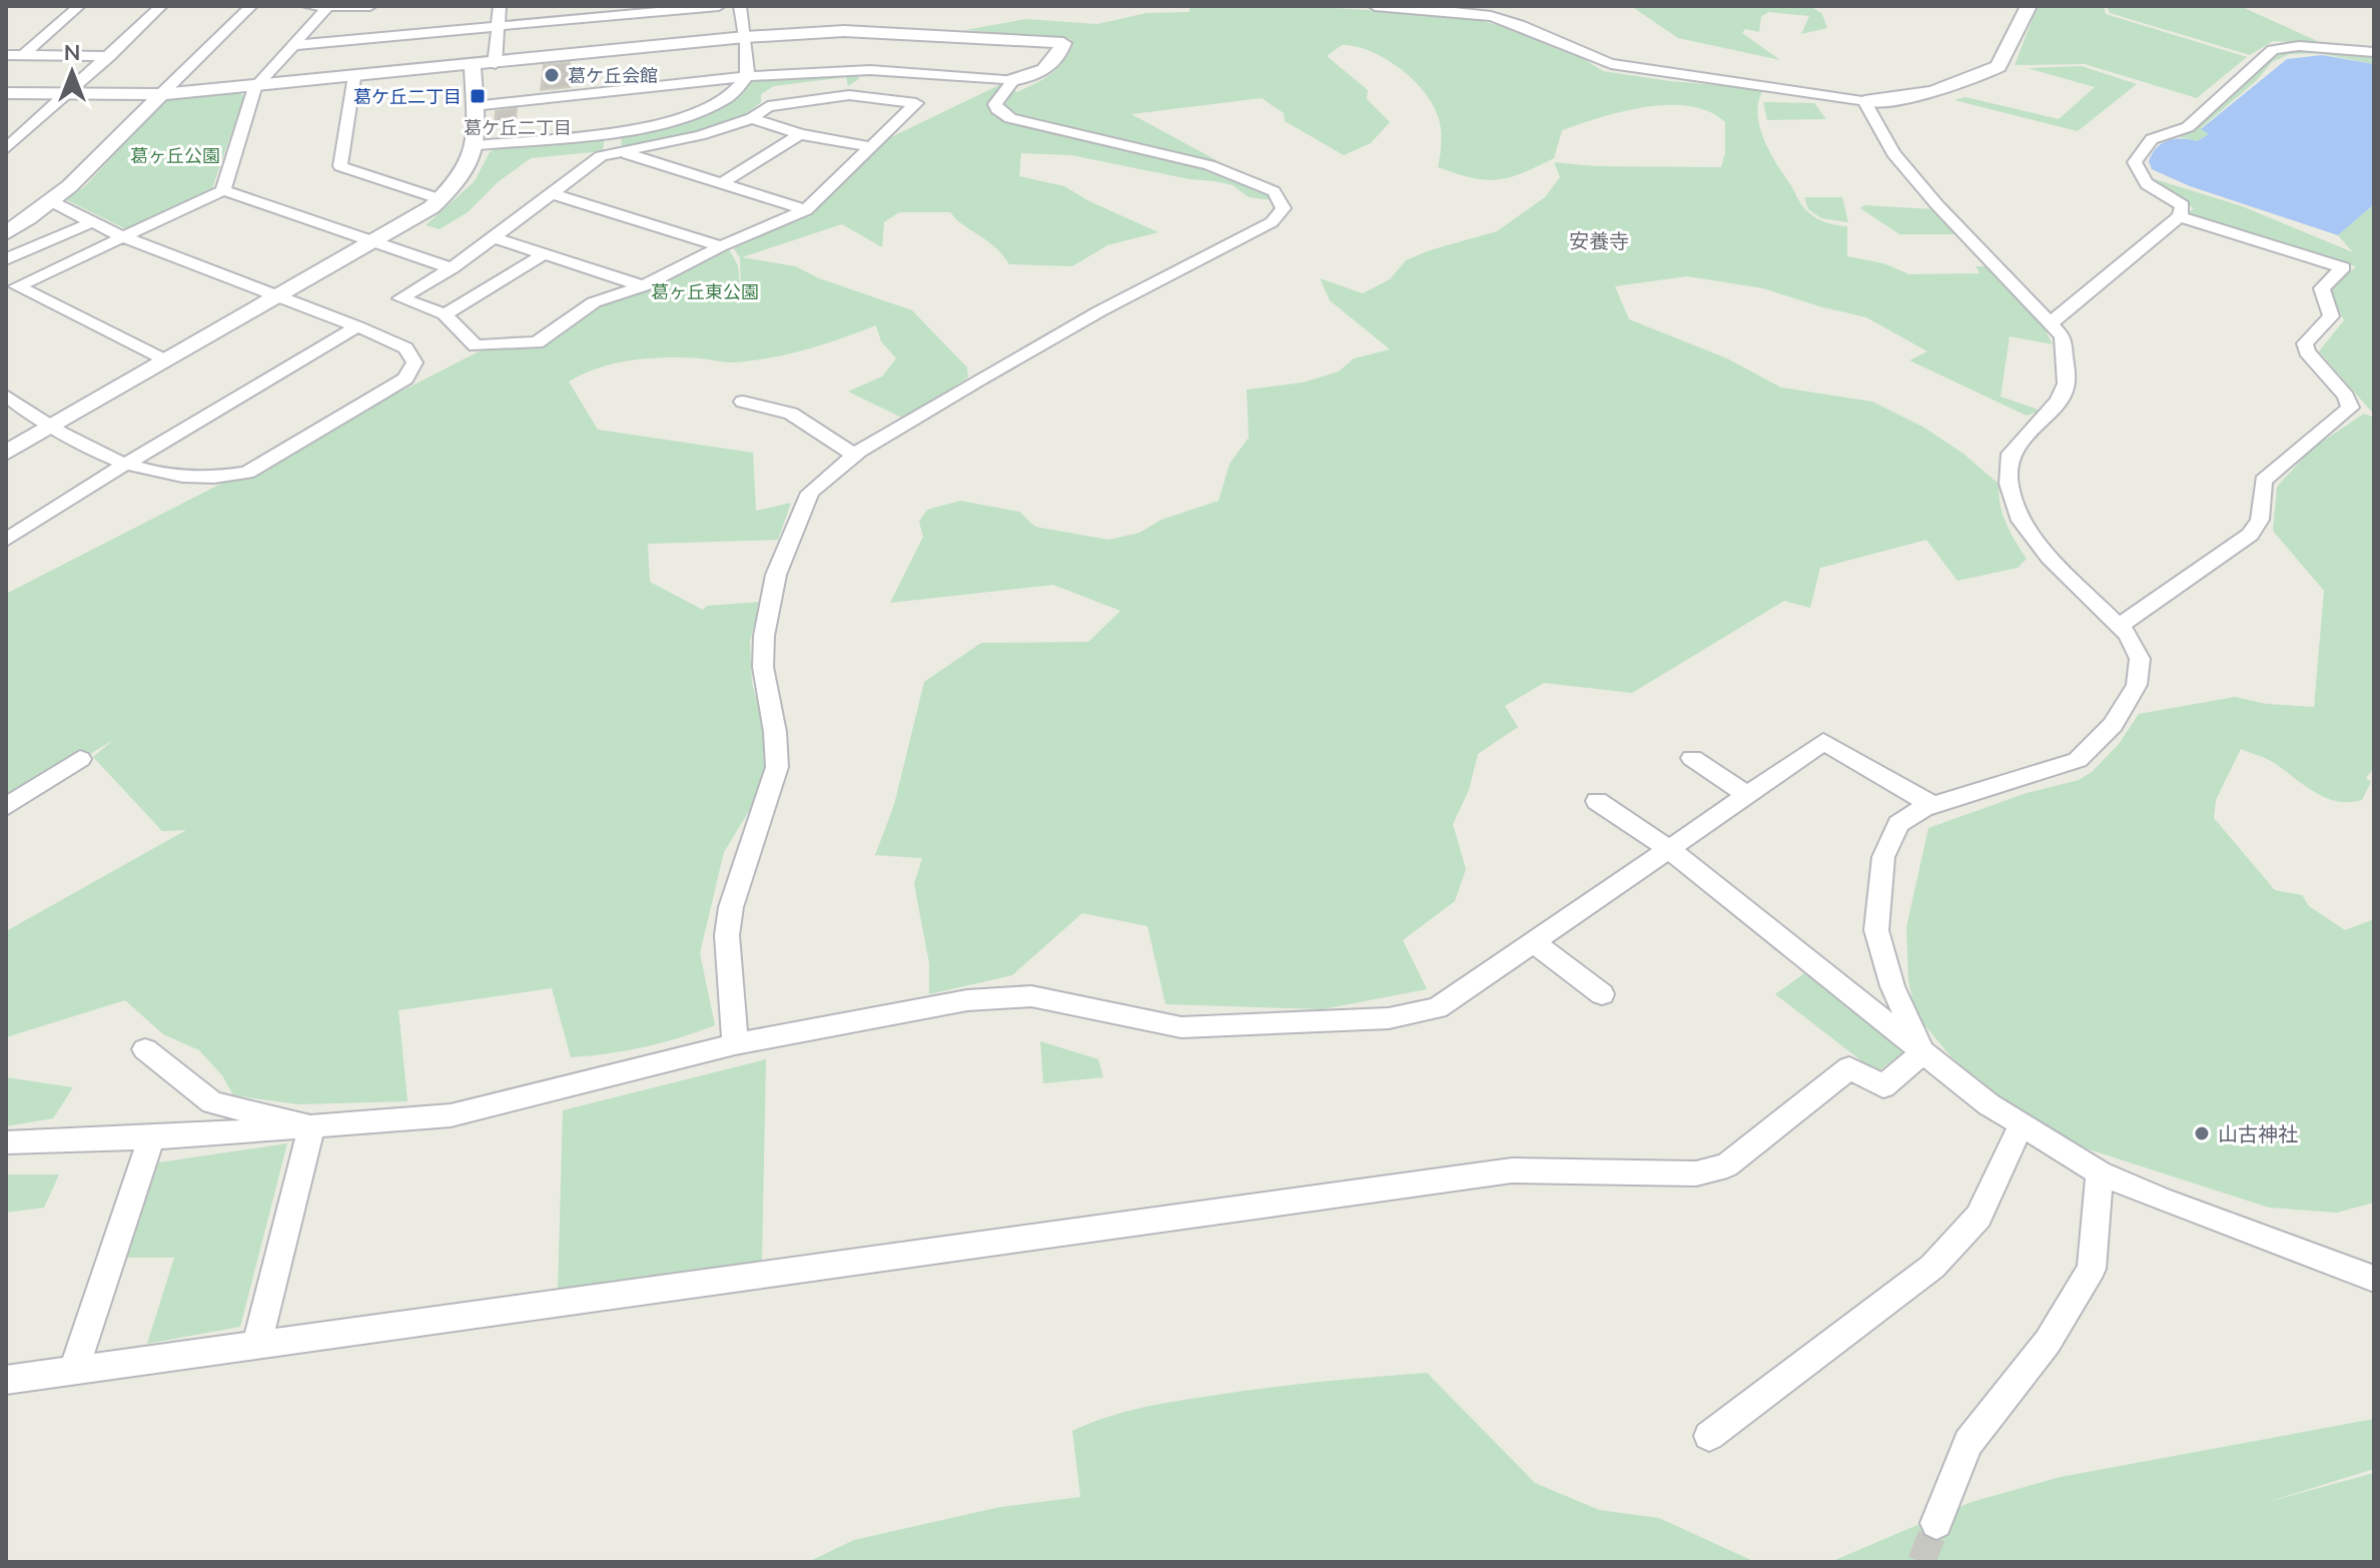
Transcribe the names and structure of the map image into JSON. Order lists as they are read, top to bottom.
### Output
{
  "districts": ["葛ケ丘二丁目", "安養寺"],
  "parks": ["葛ヶ丘公園", "葛ヶ丘東公園"],
  "places": {
    "other": ["葛ケ丘会館", "山古神社"],
    "transit": ["葛ケ丘二丁目"]
  },
  "north": "top"
}
